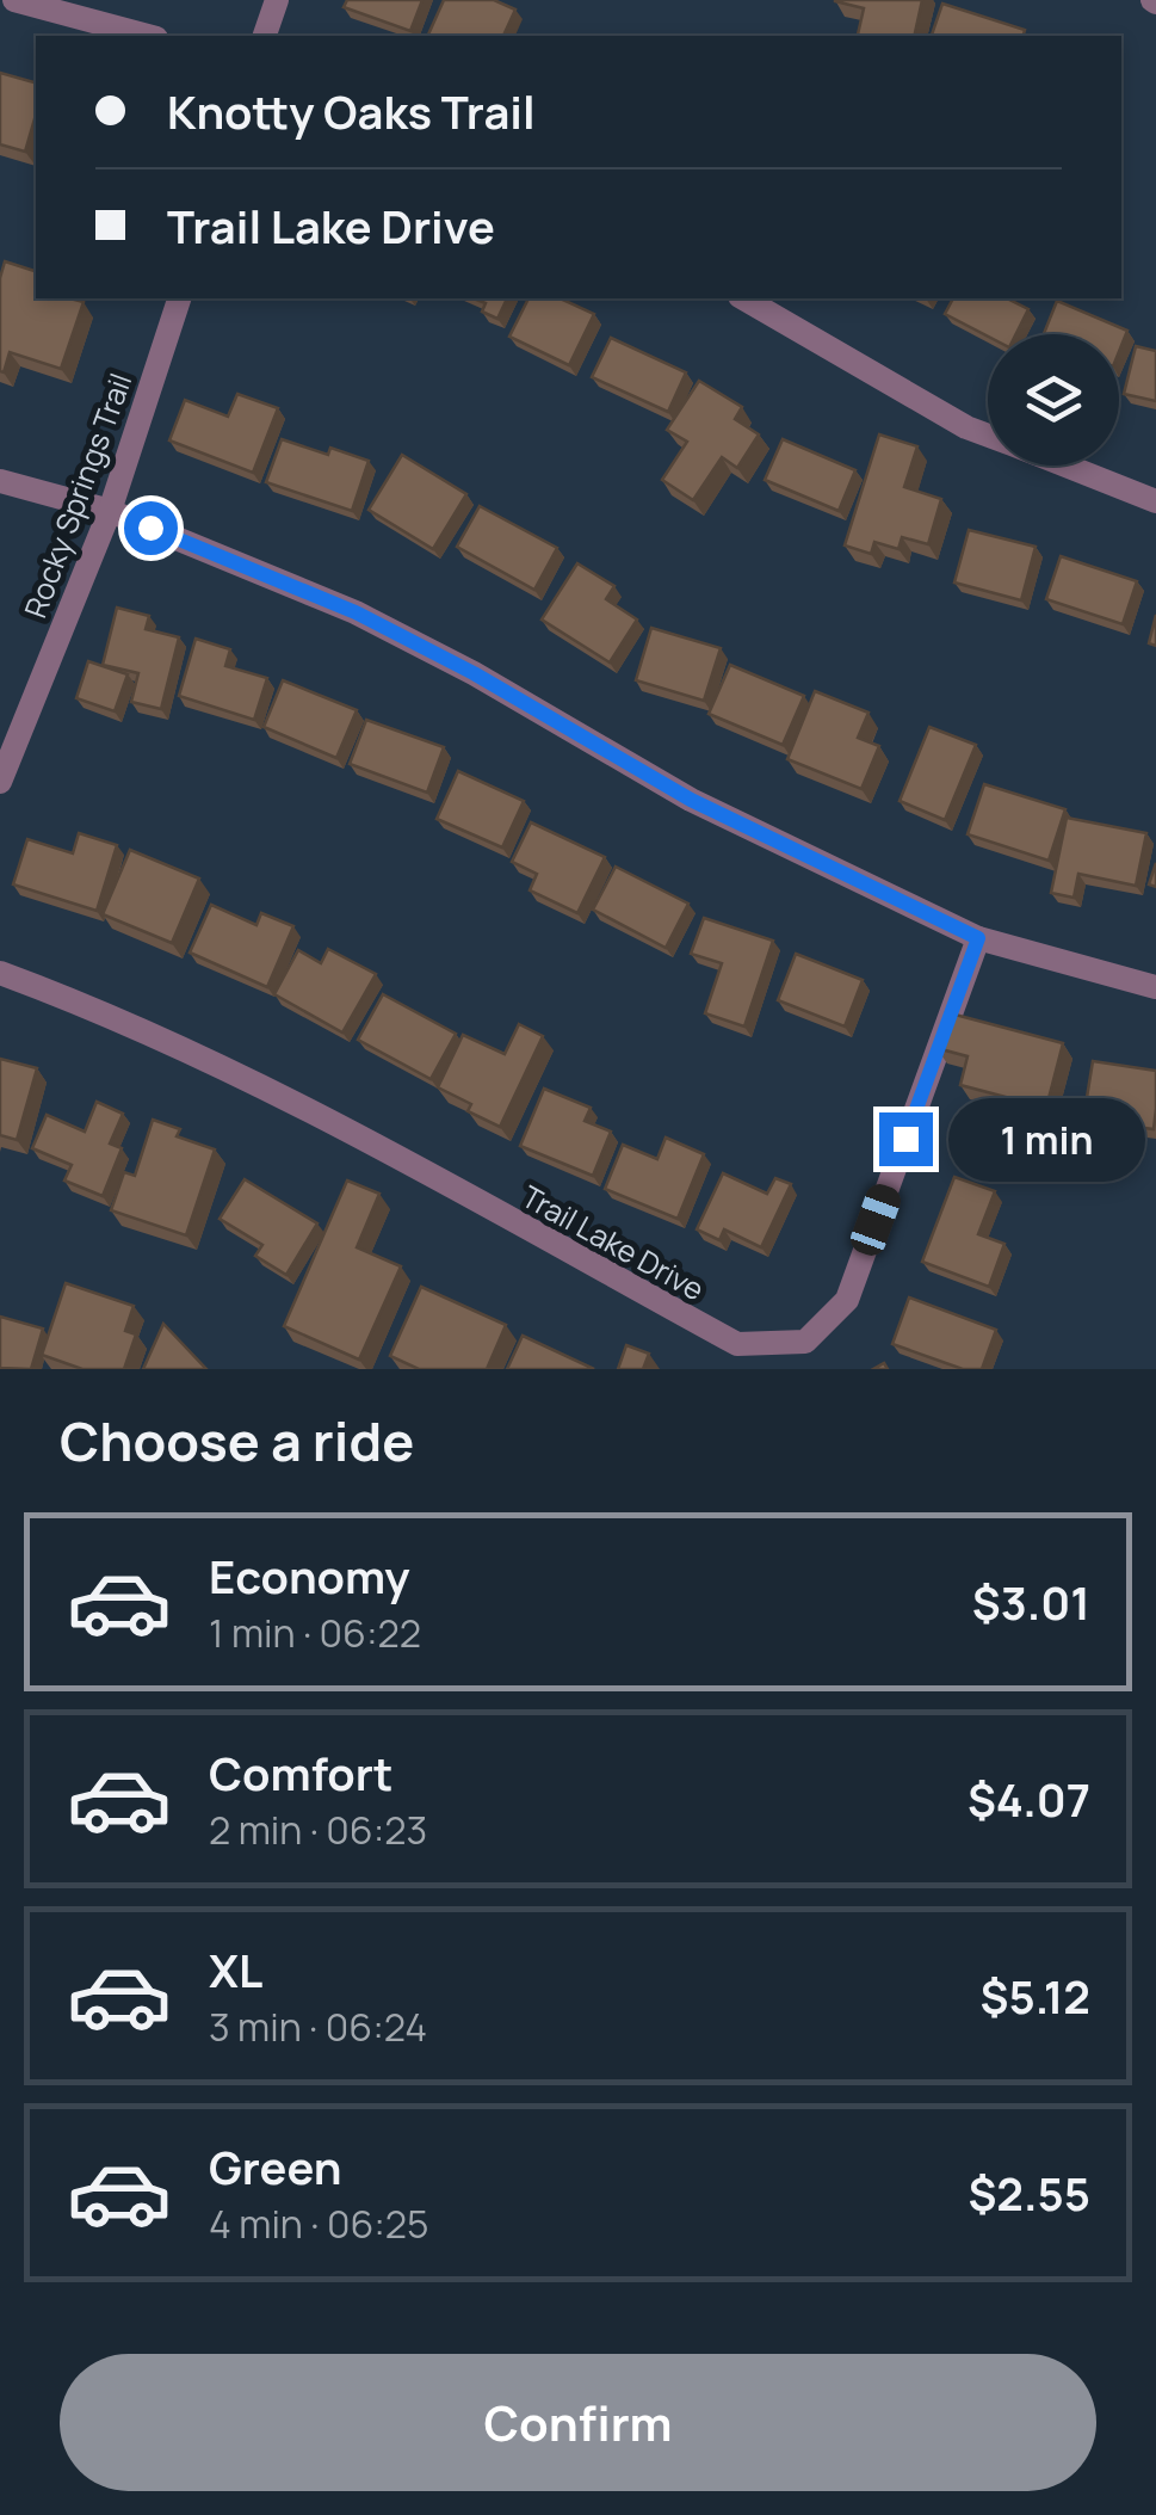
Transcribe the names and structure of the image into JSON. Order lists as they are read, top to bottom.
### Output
{
  "streets": {
    "street": ["Rocky Springs Trail", "Trail Lake Drive"]
  },
  "page": {
    "banner": ["Knotty Oaks Trail", "Trail Lake Drive"],
    "bubble": "1 min",
    "heading": "Choose a ride",
    "list": [
      {
        "name": "Economy",
        "note": "1 min · 06:22",
        "value": "$3.01"
      },
      {
        "name": "Comfort",
        "note": "2 min · 06:23",
        "value": "$4.07"
      },
      {
        "name": "XL",
        "note": "3 min · 06:24",
        "value": "$5.12"
      },
      {
        "name": "Green",
        "note": "4 min · 06:25",
        "value": "$2.55"
      }
    ],
    "buttons": "Confirm"
  }
}
